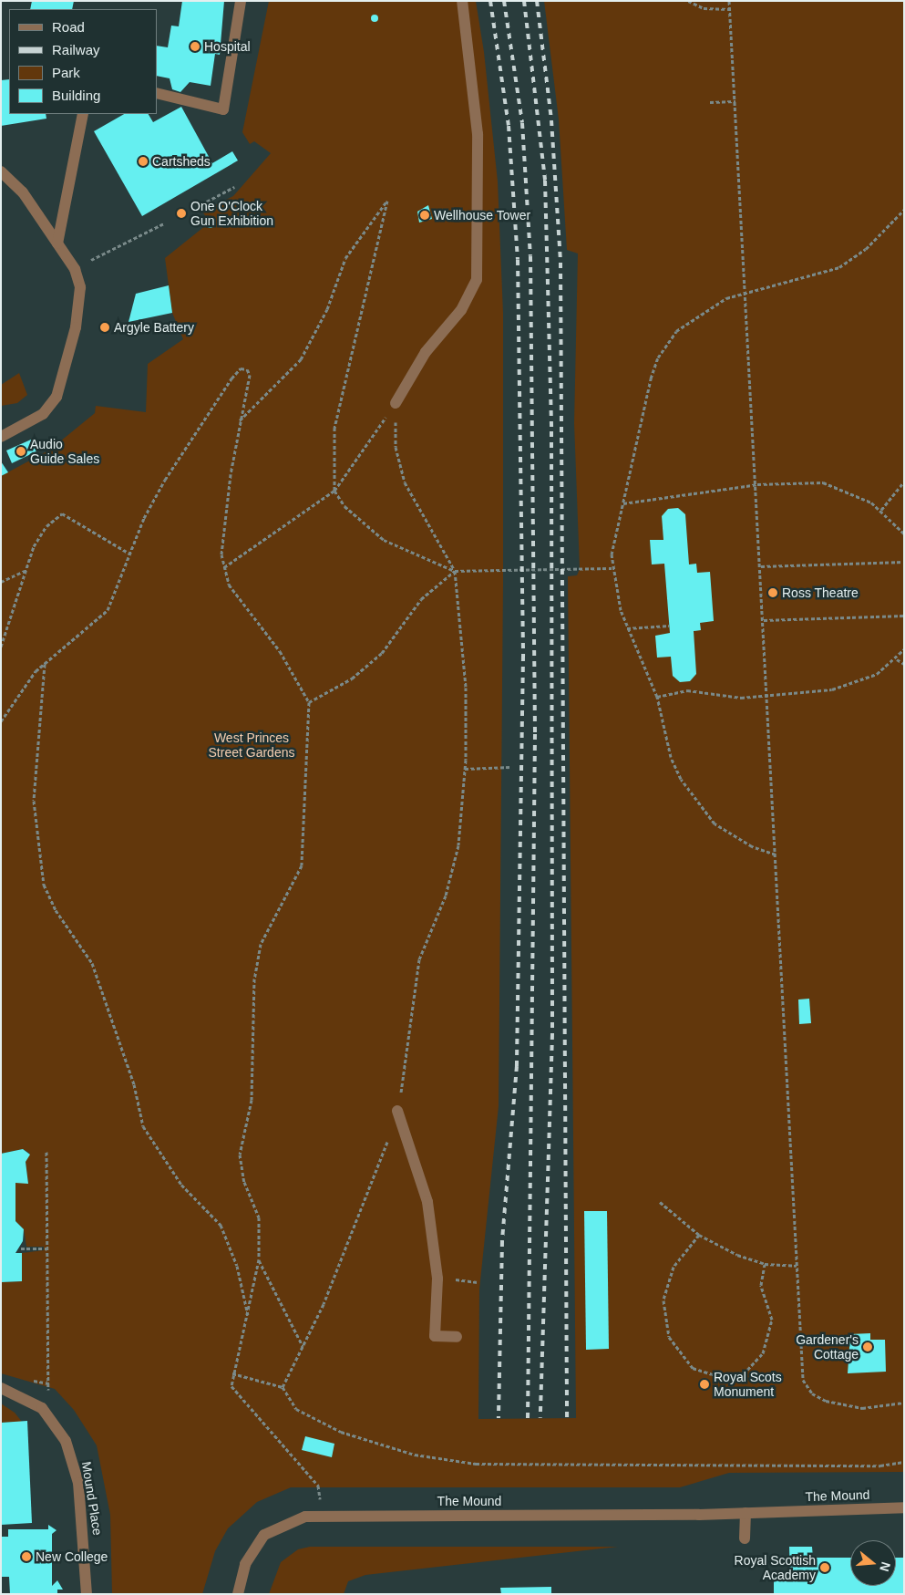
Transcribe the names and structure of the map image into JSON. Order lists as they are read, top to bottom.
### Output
{
  "streets": {
    "street": ["The Mound", "Mound Place"]
  },
  "parks": ["West Princes Street Gardens"],
  "places": [
    "Hospital",
    "Cartsheds",
    "One O'Clock Gun Exhibition",
    "Wellhouse Tower",
    "Argyle Battery",
    "Audio Guide Sales",
    "Ross Theatre",
    "Gardener's Cottage",
    "Royal Scots Monument",
    "New College",
    "Royal Scottish Academy"
  ],
  "legend": [
    "Road",
    "Railway",
    "Park",
    "Building"
  ],
  "north": "right"
}
